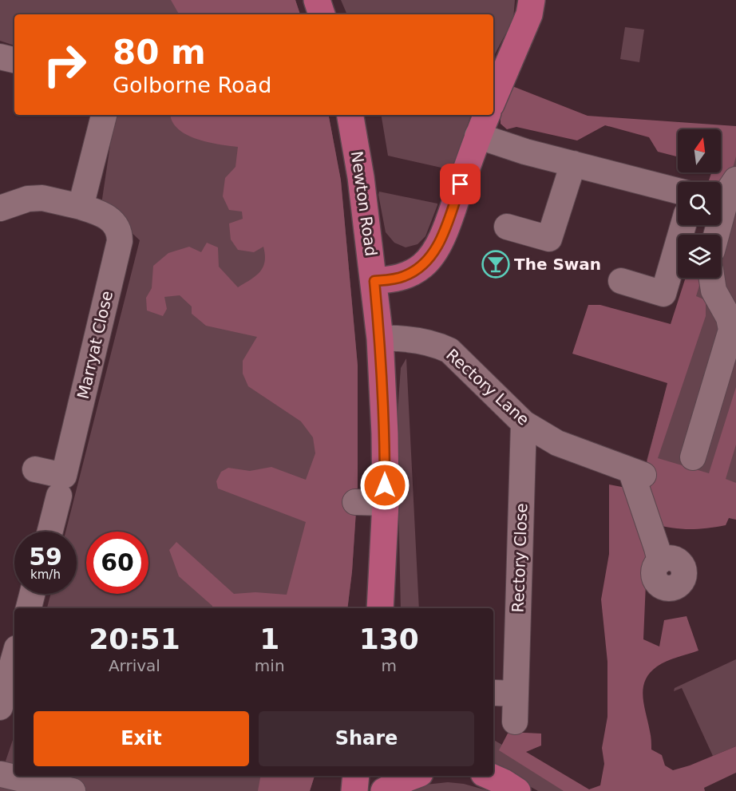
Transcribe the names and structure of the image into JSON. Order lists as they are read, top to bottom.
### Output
{
  "streets": {
    "main road": ["Newton Road"],
    "street": ["Marryat Close", "Rectory Lane", "Rectory Close"]
  },
  "crossings": [
    ["Newton Road", "Rectory Lane"],
    ["Rectory Lane", "Rectory Close"]
  ],
  "places": {
    "bar": ["The Swan"]
  },
  "north": "top",
  "page": {
    "turn": ["80 m", "Golborne Road"],
    "speed": "59 km/h",
    "limit": "60",
    "eta": [
      "20:51",
      "Arrival",
      "1",
      "min",
      "130",
      "m"
    ],
    "buttons": ["Exit", "Share"]
  }
}
